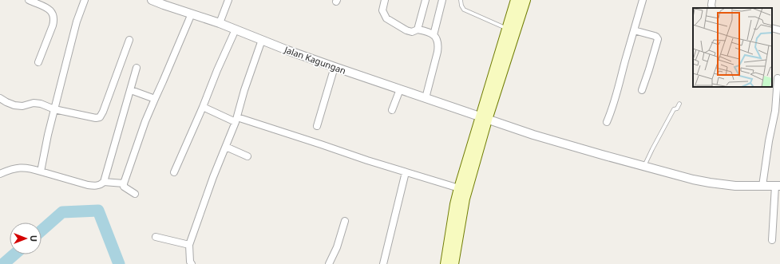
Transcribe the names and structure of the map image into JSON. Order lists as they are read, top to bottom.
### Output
{
  "streets": {
    "street": ["Jalan Kagungan"]
  },
  "north": "right"
}
